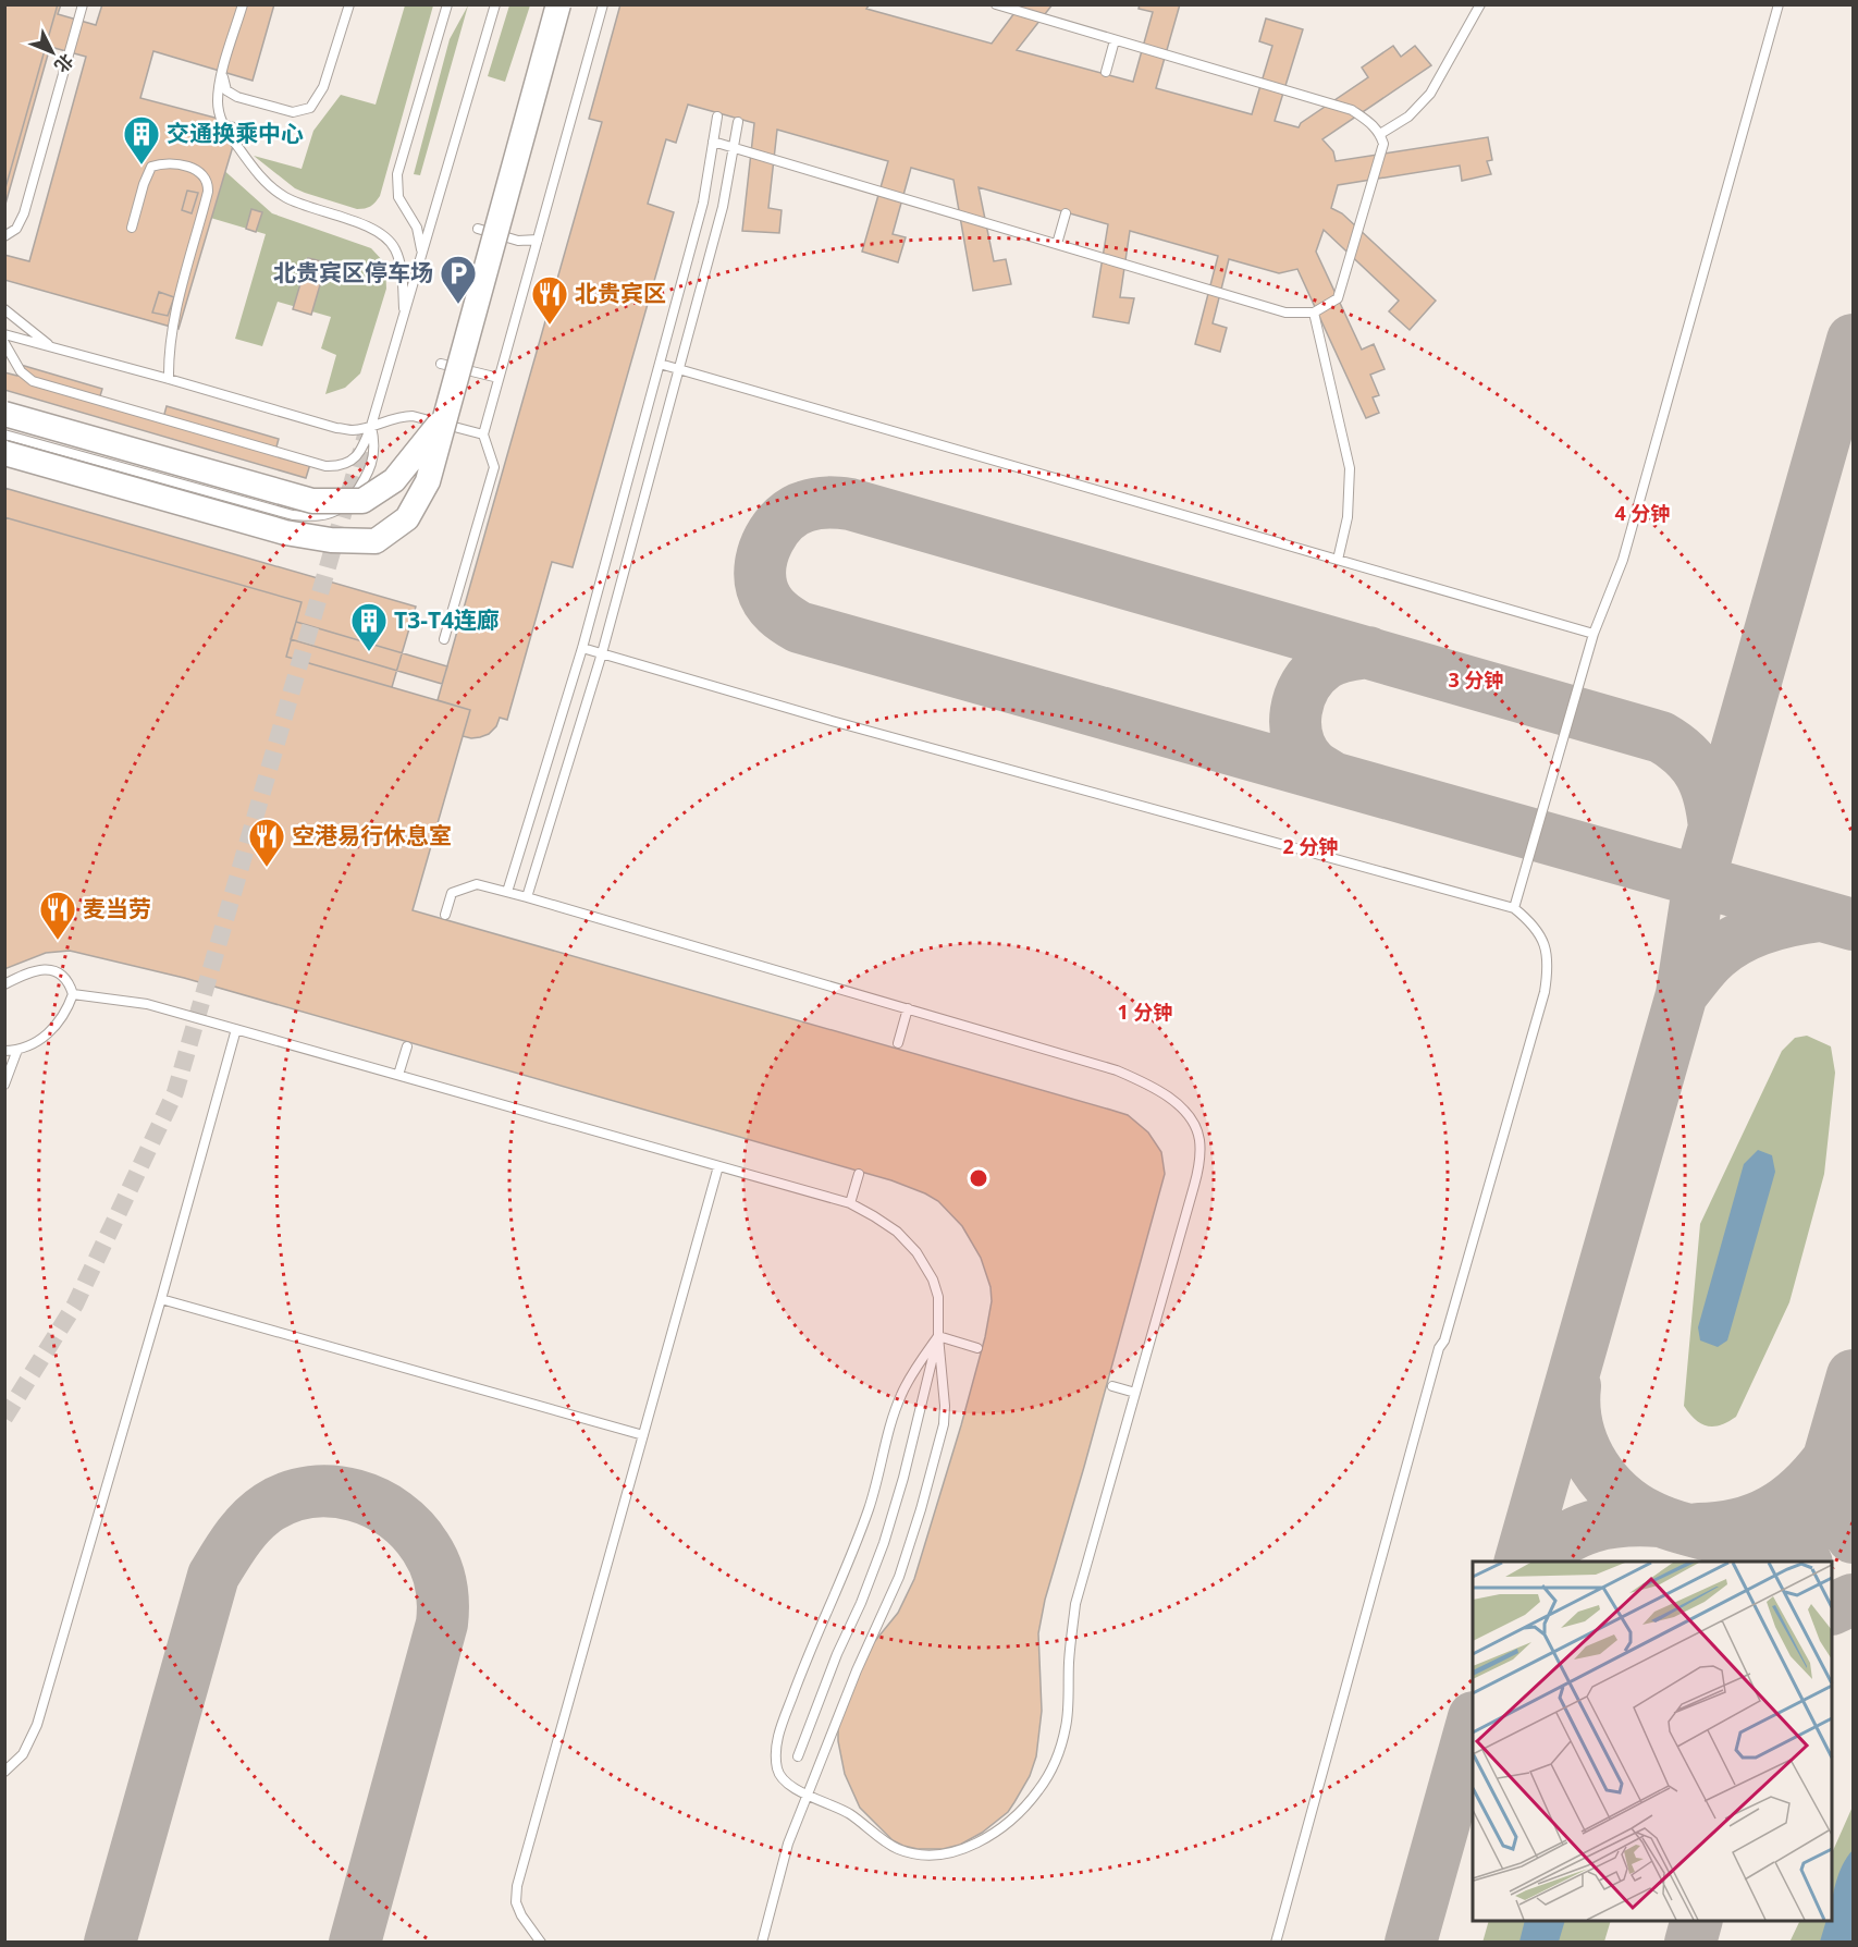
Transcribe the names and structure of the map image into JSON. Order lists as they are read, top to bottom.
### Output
{
  "places": {
    "building": ["交通换乘中心", "T3-T4连廊"],
    "parking": ["北贵宾区停车场"],
    "restaurant": ["北贵宾区", "空港易行休息室", "麦当劳"]
  },
  "north": "bottom right",
  "rings": [
    "4 分钟",
    "3 分钟",
    "2 分钟",
    "1 分钟"
  ]
}
